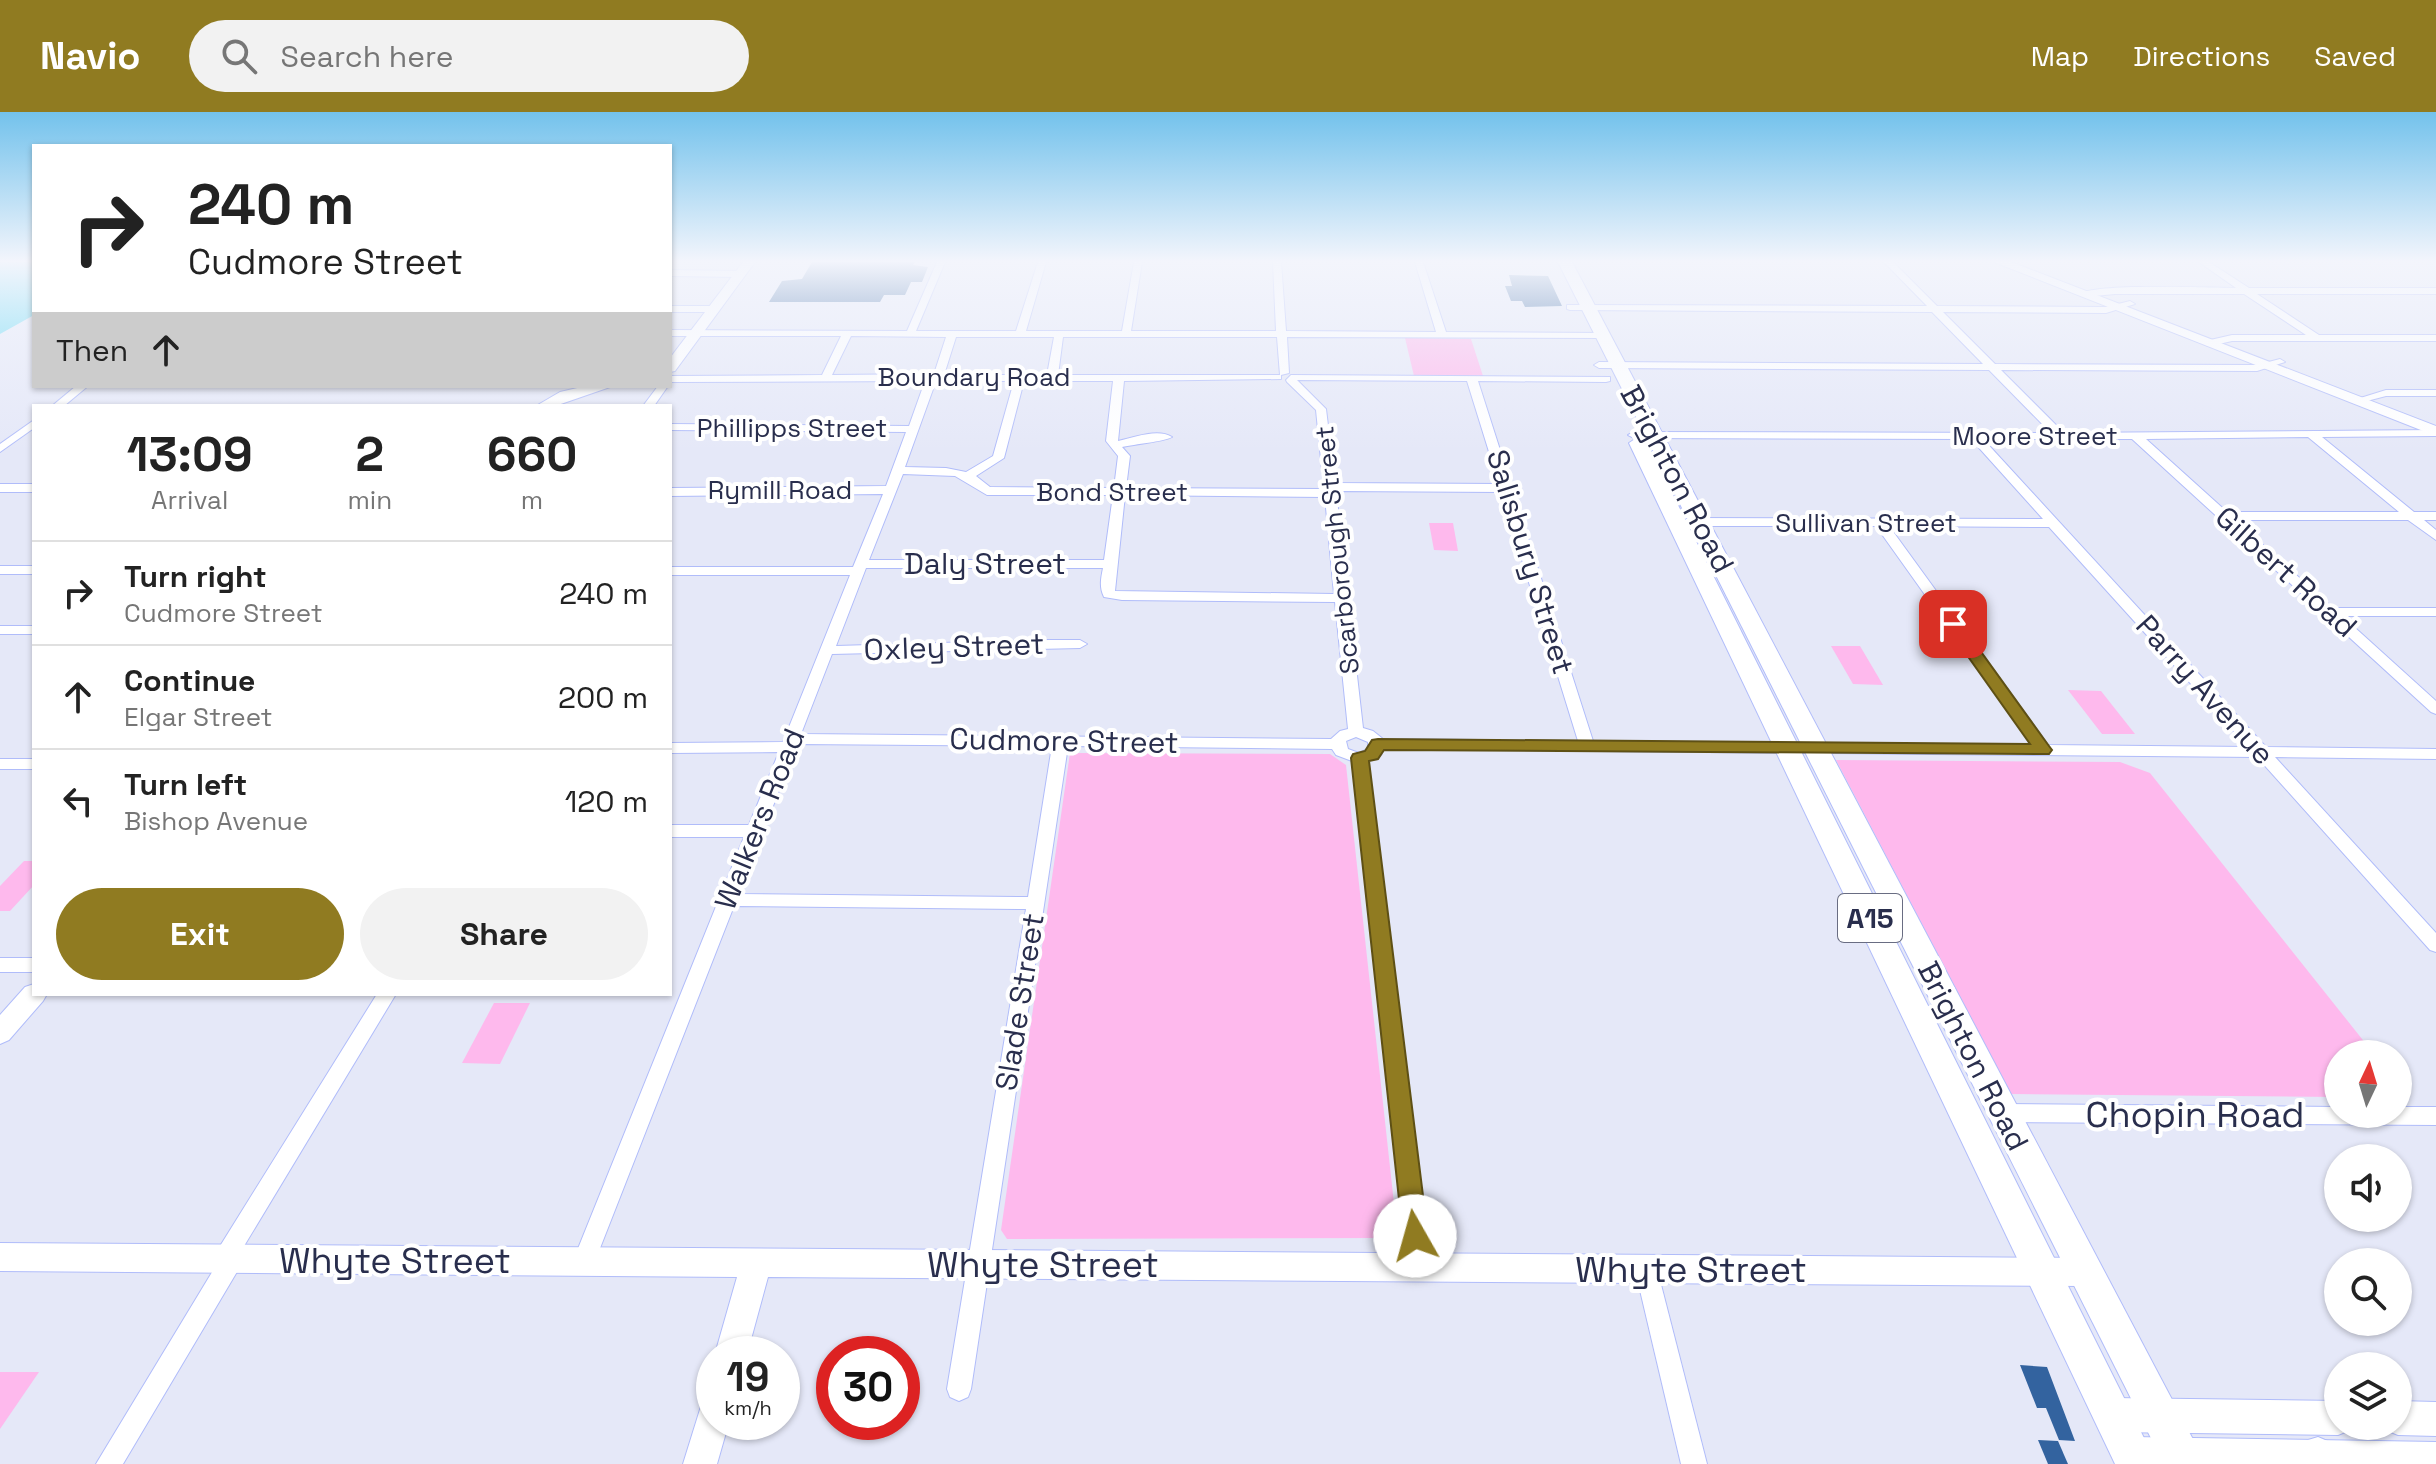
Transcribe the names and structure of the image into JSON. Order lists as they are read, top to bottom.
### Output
{
  "streets": {
    "main road": ["Brighton Road", "A15"],
    "street": [
      "Boundary Road",
      "Phillipps Street",
      "Moore Street",
      "Rymill Road",
      "Bond Street",
      "Sullivan Street",
      "Scarborough Street",
      "Salisbury Street",
      "Daly Street",
      "Gilbert Road",
      "Oxley Street",
      "Parry Avenue",
      "Cudmore Street",
      "Walkers Road",
      "Slade Street",
      "Chopin Road",
      "Whyte Street"
    ]
  },
  "crossings": [
    ["Boundary Road", "Brighton Road"],
    ["Boundary Road", "Scarborough Street"],
    ["Boundary Road", "Salisbury Street"],
    ["Boundary Road", "Walkers Road"],
    ["Phillipps Street", "Walkers Road"],
    ["Moore Street", "Brighton Road"],
    ["Moore Street", "Gilbert Road"],
    ["Moore Street", "Parry Avenue"],
    ["Brighton Road", "Sullivan Street"],
    ["Brighton Road", "Chopin Road"],
    ["Brighton Road", "Whyte Street"],
    ["Rymill Road", "Walkers Road"],
    ["Bond Street", "Scarborough Street"],
    ["Bond Street", "Salisbury Street"],
    ["Bond Street", "Walkers Road"],
    ["Sullivan Street", "Parry Avenue"],
    ["Scarborough Street", "Cudmore Street"],
    ["Daly Street", "Walkers Road"],
    ["Oxley Street", "Walkers Road"],
    ["Cudmore Street", "Walkers Road"],
    ["Cudmore Street", "Slade Street"],
    ["Walkers Road", "Whyte Street"],
    ["Slade Street", "Whyte Street"]
  ],
  "north": "top",
  "page": {
    "header": "Navio",
    "search": "Search here",
    "nav": ["Map", "Directions", "Saved"],
    "turn": ["240 m", "Cudmore Street"],
    "then": "Then",
    "eta": [
      "13:09",
      "Arrival",
      "2",
      "min",
      "660",
      "m"
    ],
    "list": [
      {
        "name": "Turn right",
        "note": "Cudmore Street",
        "value": "240 m"
      },
      {
        "name": "Continue",
        "note": "Elgar Street",
        "value": "200 m"
      },
      {
        "name": "Turn left",
        "note": "Bishop Avenue",
        "value": "120 m"
      }
    ],
    "buttons": ["Exit", "Share"],
    "speed": "19 km/h",
    "limit": "30"
  }
}
